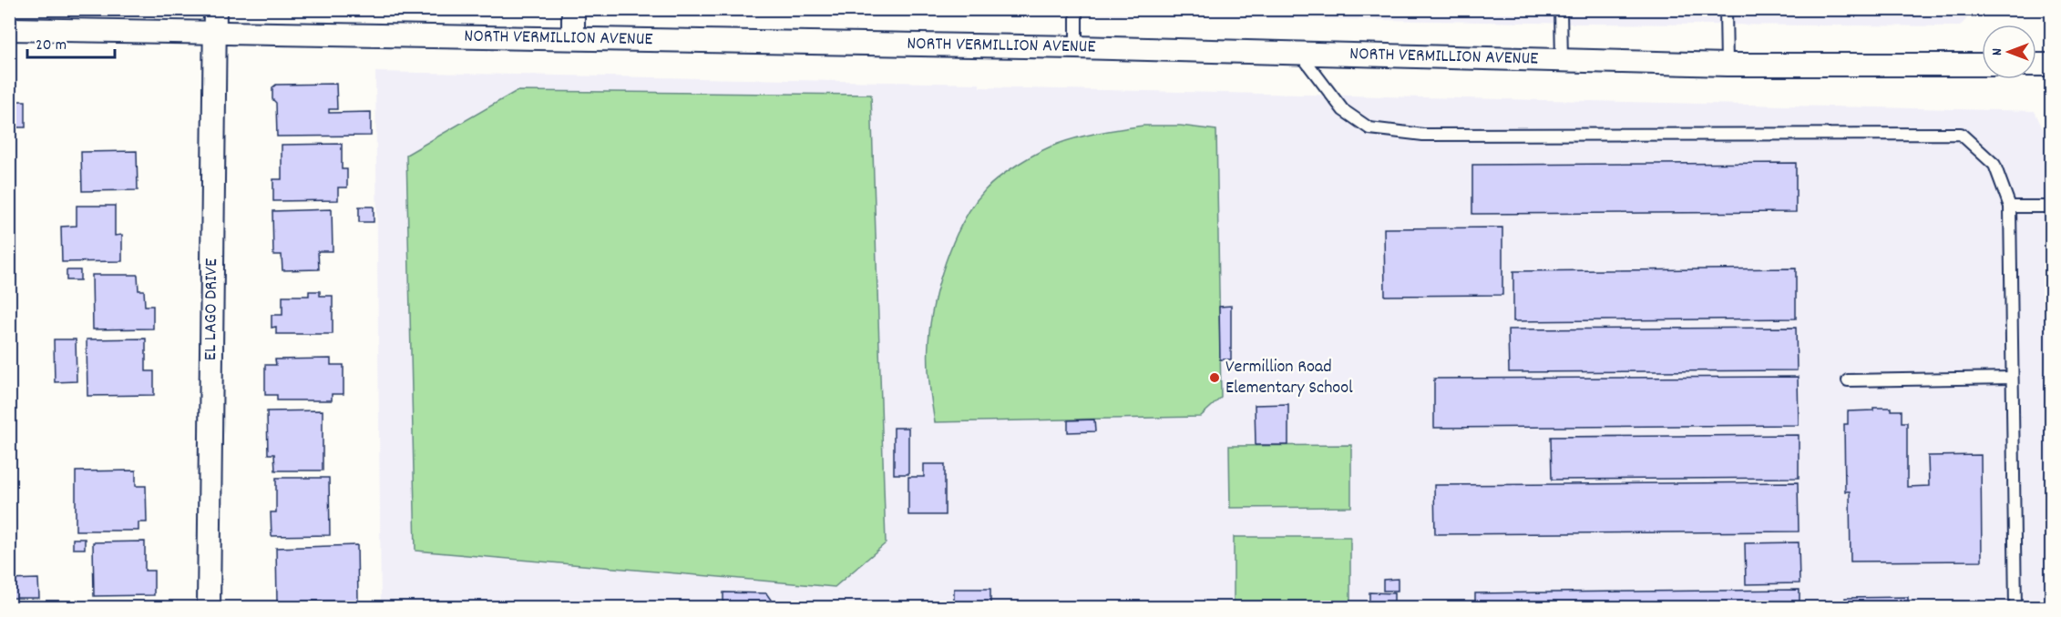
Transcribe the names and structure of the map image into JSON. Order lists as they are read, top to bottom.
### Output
{
  "streets": {
    "street": ["NORTH VERMILLION AVENUE", "EL LAGO DRIVE"]
  },
  "crossings": [
    ["NORTH VERMILLION AVENUE", "EL LAGO DRIVE"]
  ],
  "places": ["Vermillion Road Elementary School"],
  "scale_bar": "20 m",
  "north": "left"
}
